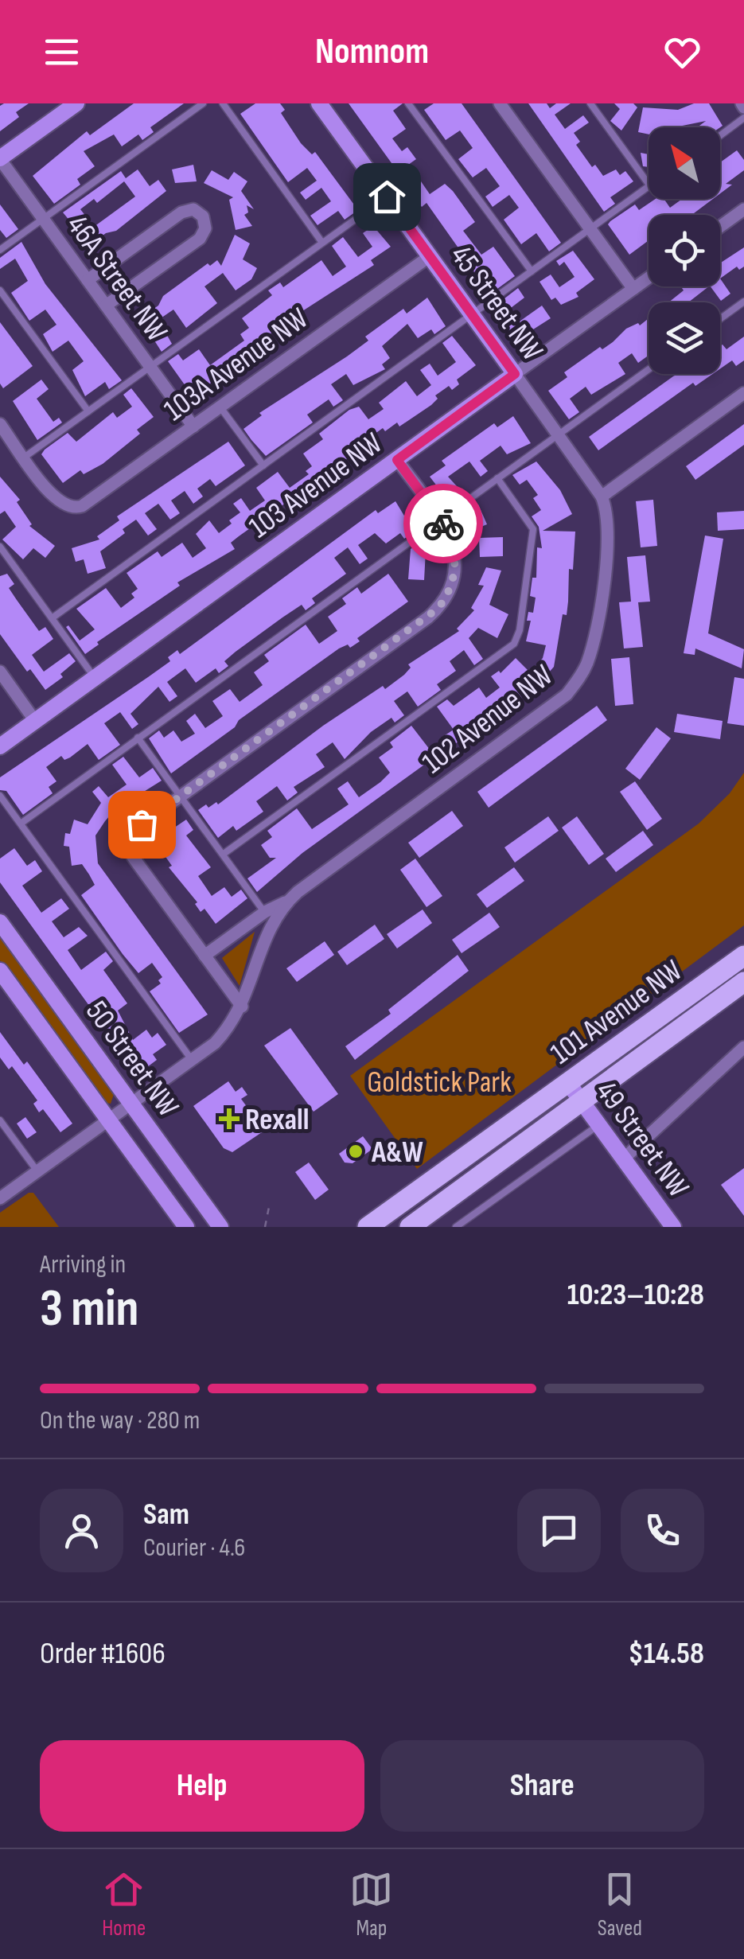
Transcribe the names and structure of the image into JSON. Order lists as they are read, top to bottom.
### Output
{
  "streets": {
    "main road": ["101 Avenue NW"],
    "street": [
      "46A Street NW",
      "45 Street NW",
      "103A Avenue NW",
      "103 Avenue NW",
      "102 Avenue NW",
      "50 Street NW",
      "49 Street NW"
    ]
  },
  "crossings": [
    ["46A Street NW", "103A Avenue NW"],
    ["45 Street NW", "103A Avenue NW"],
    ["45 Street NW", "103 Avenue NW"],
    ["45 Street NW", "102 Avenue NW"],
    ["102 Avenue NW", "50 Street NW"],
    ["101 Avenue NW", "49 Street NW"]
  ],
  "parks": ["Goldstick Park"],
  "places": {
    "health": ["Rexall"],
    "other": ["A&W"]
  },
  "north": "top left",
  "page": {
    "header": "Nomnom",
    "heading": ["3 min", "Arriving in", "10:23–10:28"],
    "panel": [
      "Sam",
      "Courier · 4.6",
      "Order #1606",
      "$14.58"
    ],
    "bar": "On the way · 280 m",
    "buttons": ["Help", "Share"],
    "tabs": ["Home", "Map", "Saved"]
  }
}
